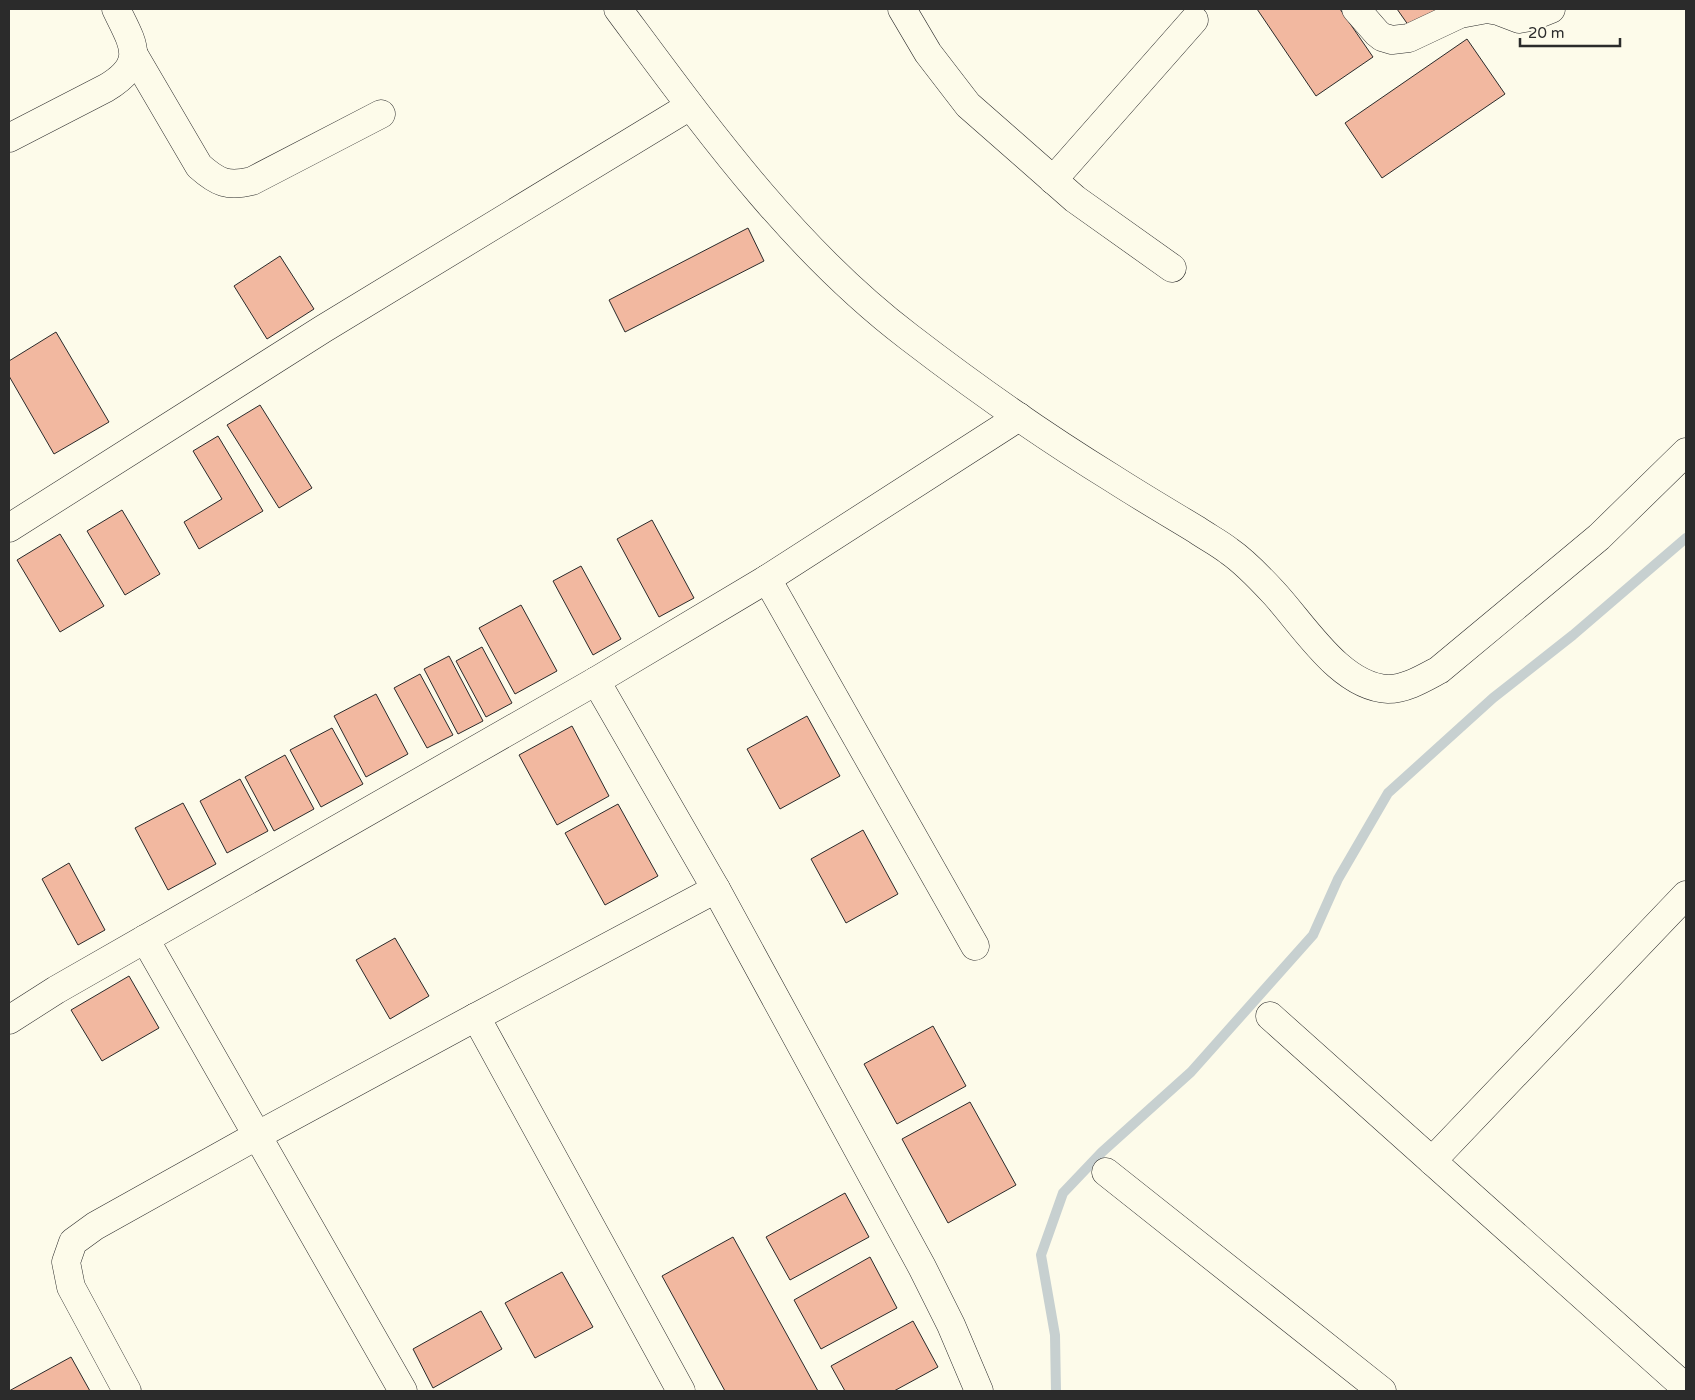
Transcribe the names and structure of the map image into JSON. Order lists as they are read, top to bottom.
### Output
{
  "scale_bar": "20 m"
}
